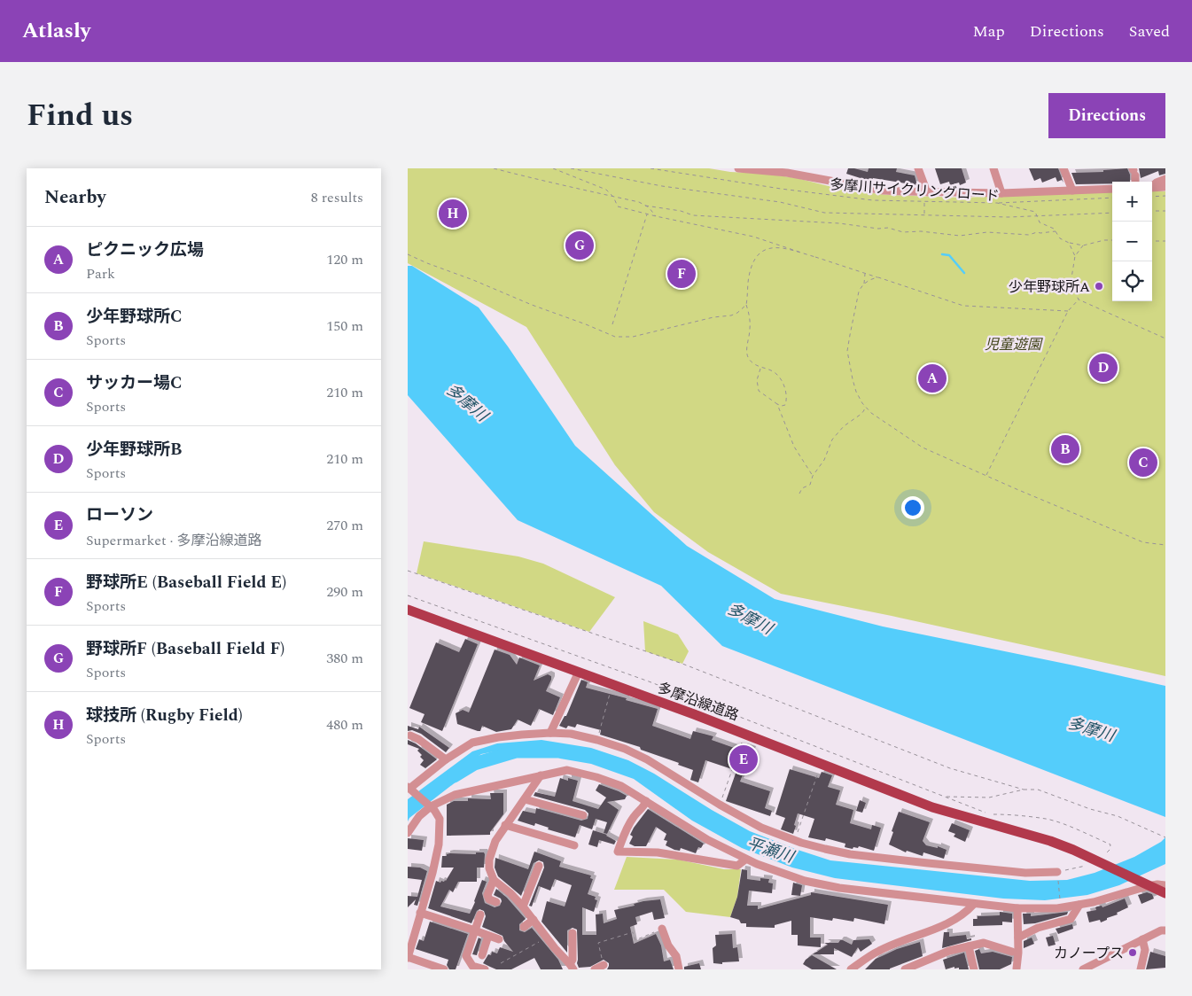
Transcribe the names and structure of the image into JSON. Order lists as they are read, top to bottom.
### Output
{
  "streets": {
    "main road": ["多摩沿線道路"],
    "path": ["多摩川サイクリングロード"]
  },
  "water": ["多摩川", "平瀬川"],
  "parks": ["児童遊園"],
  "places": ["少年野球所A", "カノープス"],
  "page": {
    "header": "Atlasly",
    "nav": ["Map", "Directions", "Saved"],
    "title": "Find us",
    "buttons": "Directions",
    "heading": ["Nearby", "8 results"],
    "map_buttons": ["+", "−"],
    "pins": [
      "H",
      "G",
      "F",
      "D",
      "A",
      "B",
      "C",
      "E"
    ],
    "list": [
      {
        "mark": "A",
        "name": "ピクニック広場",
        "note": "Park",
        "value": "120 m"
      },
      {
        "mark": "B",
        "name": "少年野球所C",
        "note": "Sports",
        "value": "150 m"
      },
      {
        "mark": "C",
        "name": "サッカー場C",
        "note": "Sports",
        "value": "210 m"
      },
      {
        "mark": "D",
        "name": "少年野球所B",
        "note": "Sports",
        "value": "210 m"
      },
      {
        "mark": "E",
        "name": "ローソン",
        "note": "Supermarket · 多摩沿線道路",
        "value": "270 m"
      },
      {
        "mark": "F",
        "name": "野球所E (Baseball Field E)",
        "note": "Sports",
        "value": "290 m"
      },
      {
        "mark": "G",
        "name": "野球所F (Baseball Field F)",
        "note": "Sports",
        "value": "380 m"
      },
      {
        "mark": "H",
        "name": "球技所 (Rugby Field)",
        "note": "Sports",
        "value": "480 m"
      }
    ]
  }
}
